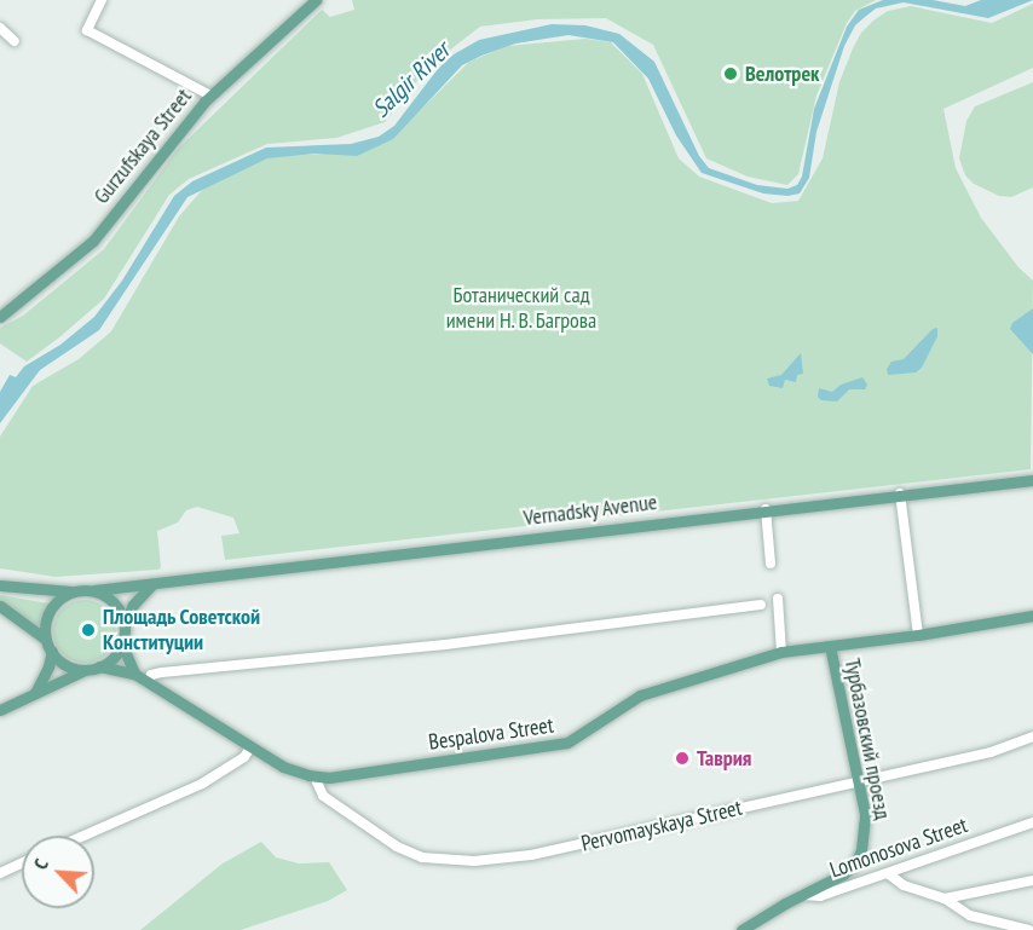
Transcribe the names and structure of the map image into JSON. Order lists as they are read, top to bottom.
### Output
{
  "streets": {
    "main road": [
      "Gurzufskaya Street",
      "Vernadsky Avenue",
      "Bespalova Street",
      "Турбазовский проезд",
      "Lomonosova Street"
    ],
    "street": ["Pervomayskaya Street"]
  },
  "crossings": [
    ["Vernadsky Avenue", "Bespalova Street"],
    ["Bespalova Street", "Турбазовский проезд"],
    ["Bespalova Street", "Pervomayskaya Street"],
    ["Турбазовский проезд", "Pervomayskaya Street"],
    ["Турбазовский проезд", "Lomonosova Street"]
  ],
  "water": ["Salgir River"],
  "parks": ["Ботанический сад имени Н. В. Багрова"],
  "places": ["Велотрек", "Площадь Советской Конституции", "Таврия"],
  "north": "top left"
}
